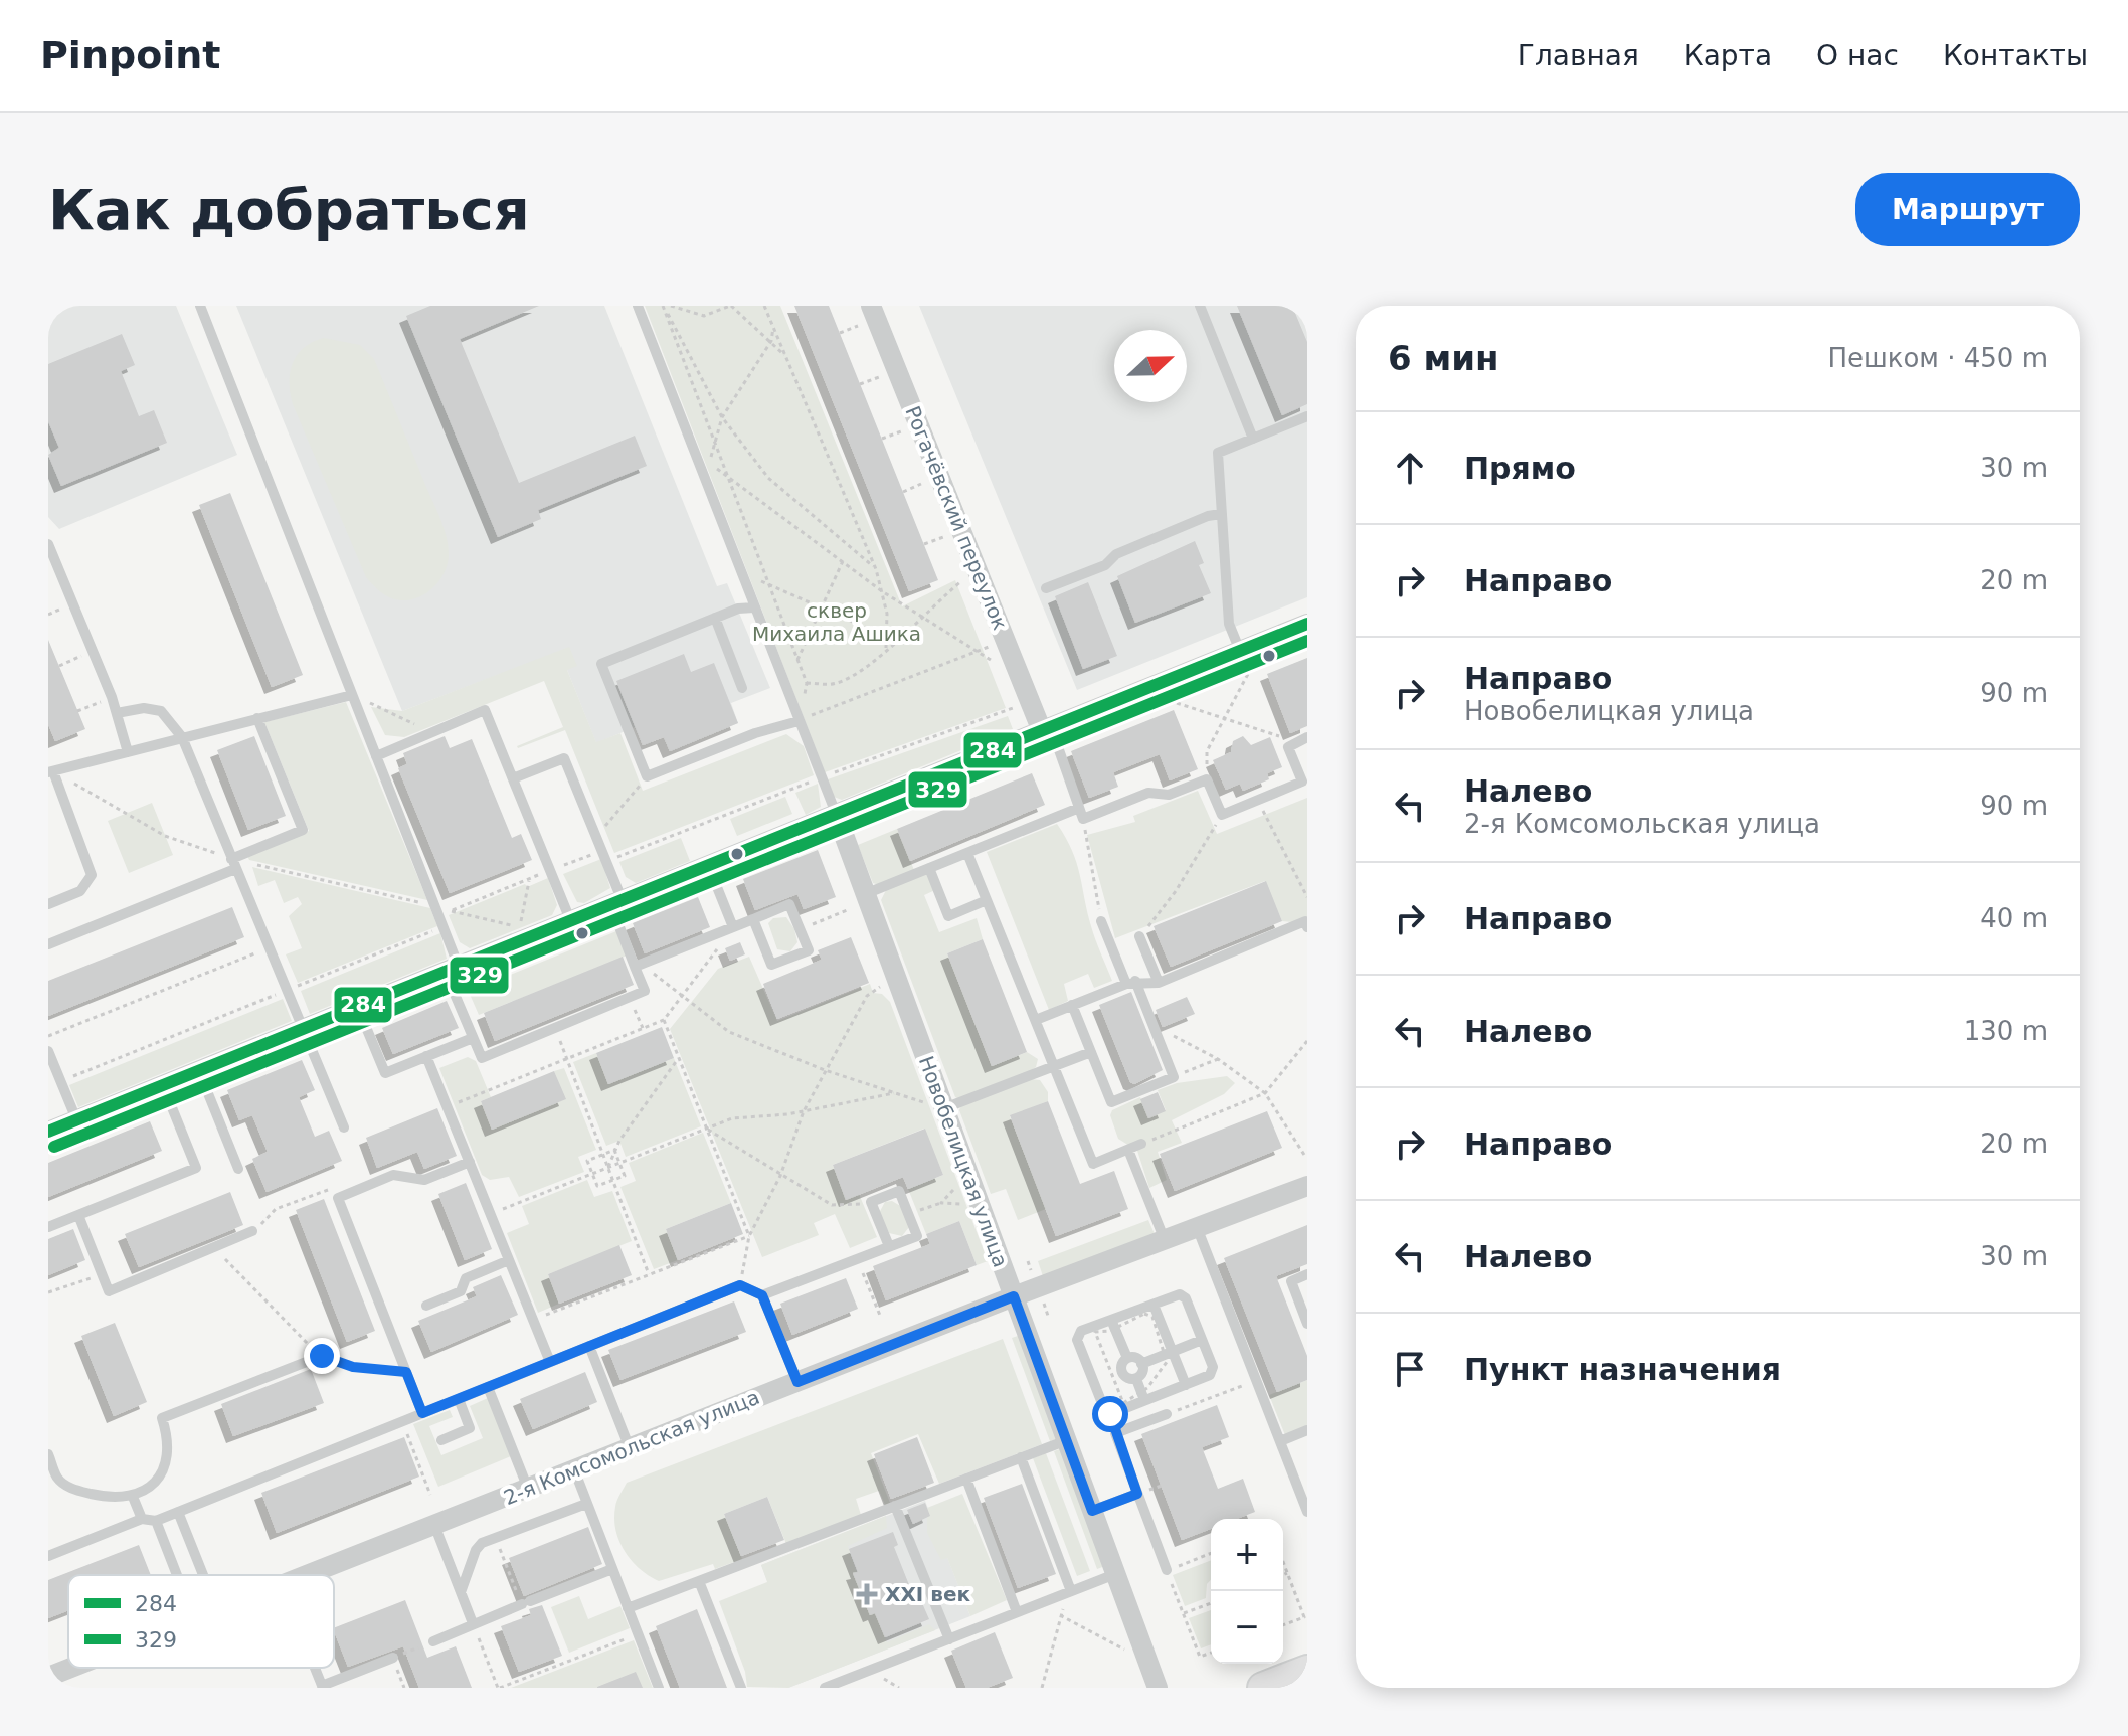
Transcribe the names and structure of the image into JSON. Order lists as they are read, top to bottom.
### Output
{
  "streets": {
    "street": ["Рогачёвский переулок", "Новобелицкая улица", "2-я Комсомольская улица"]
  },
  "crossings": [
    ["Новобелицкая улица", "2-я Комсомольская улица"]
  ],
  "parks": ["сквер Михаила Ашика"],
  "places": {
    "health": ["XXI век"]
  },
  "lines": ["transit line 284", "transit line 329"],
  "legend": ["284", "329"],
  "north": "right",
  "page": {
    "header": "Pinpoint",
    "nav": [
      "Главная",
      "Карта",
      "О нас",
      "Контакты"
    ],
    "buttons": "Маршрут",
    "title": "Как добраться",
    "heading": ["6 мин", "Пешком · 450 m"],
    "list": [
      ["Прямо", "30 m"],
      ["Направо", "20 m"],
      ["Направо", "Новобелицкая улица", "90 m"],
      ["Налево", "2-я Комсомольская улица", "90 m"],
      ["Направо", "40 m"],
      ["Налево", "130 m"],
      ["Направо", "20 m"],
      ["Налево", "30 m"],
      "Пункт назначения"
    ],
    "map_buttons": ["+", "−"]
  }
}
